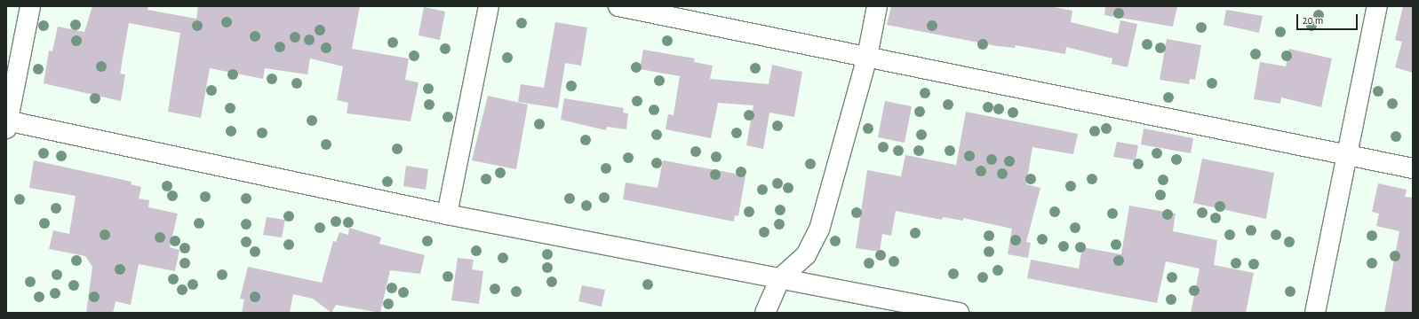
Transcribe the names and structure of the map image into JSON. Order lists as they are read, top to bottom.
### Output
{
  "scale_bar": "20 m"
}
